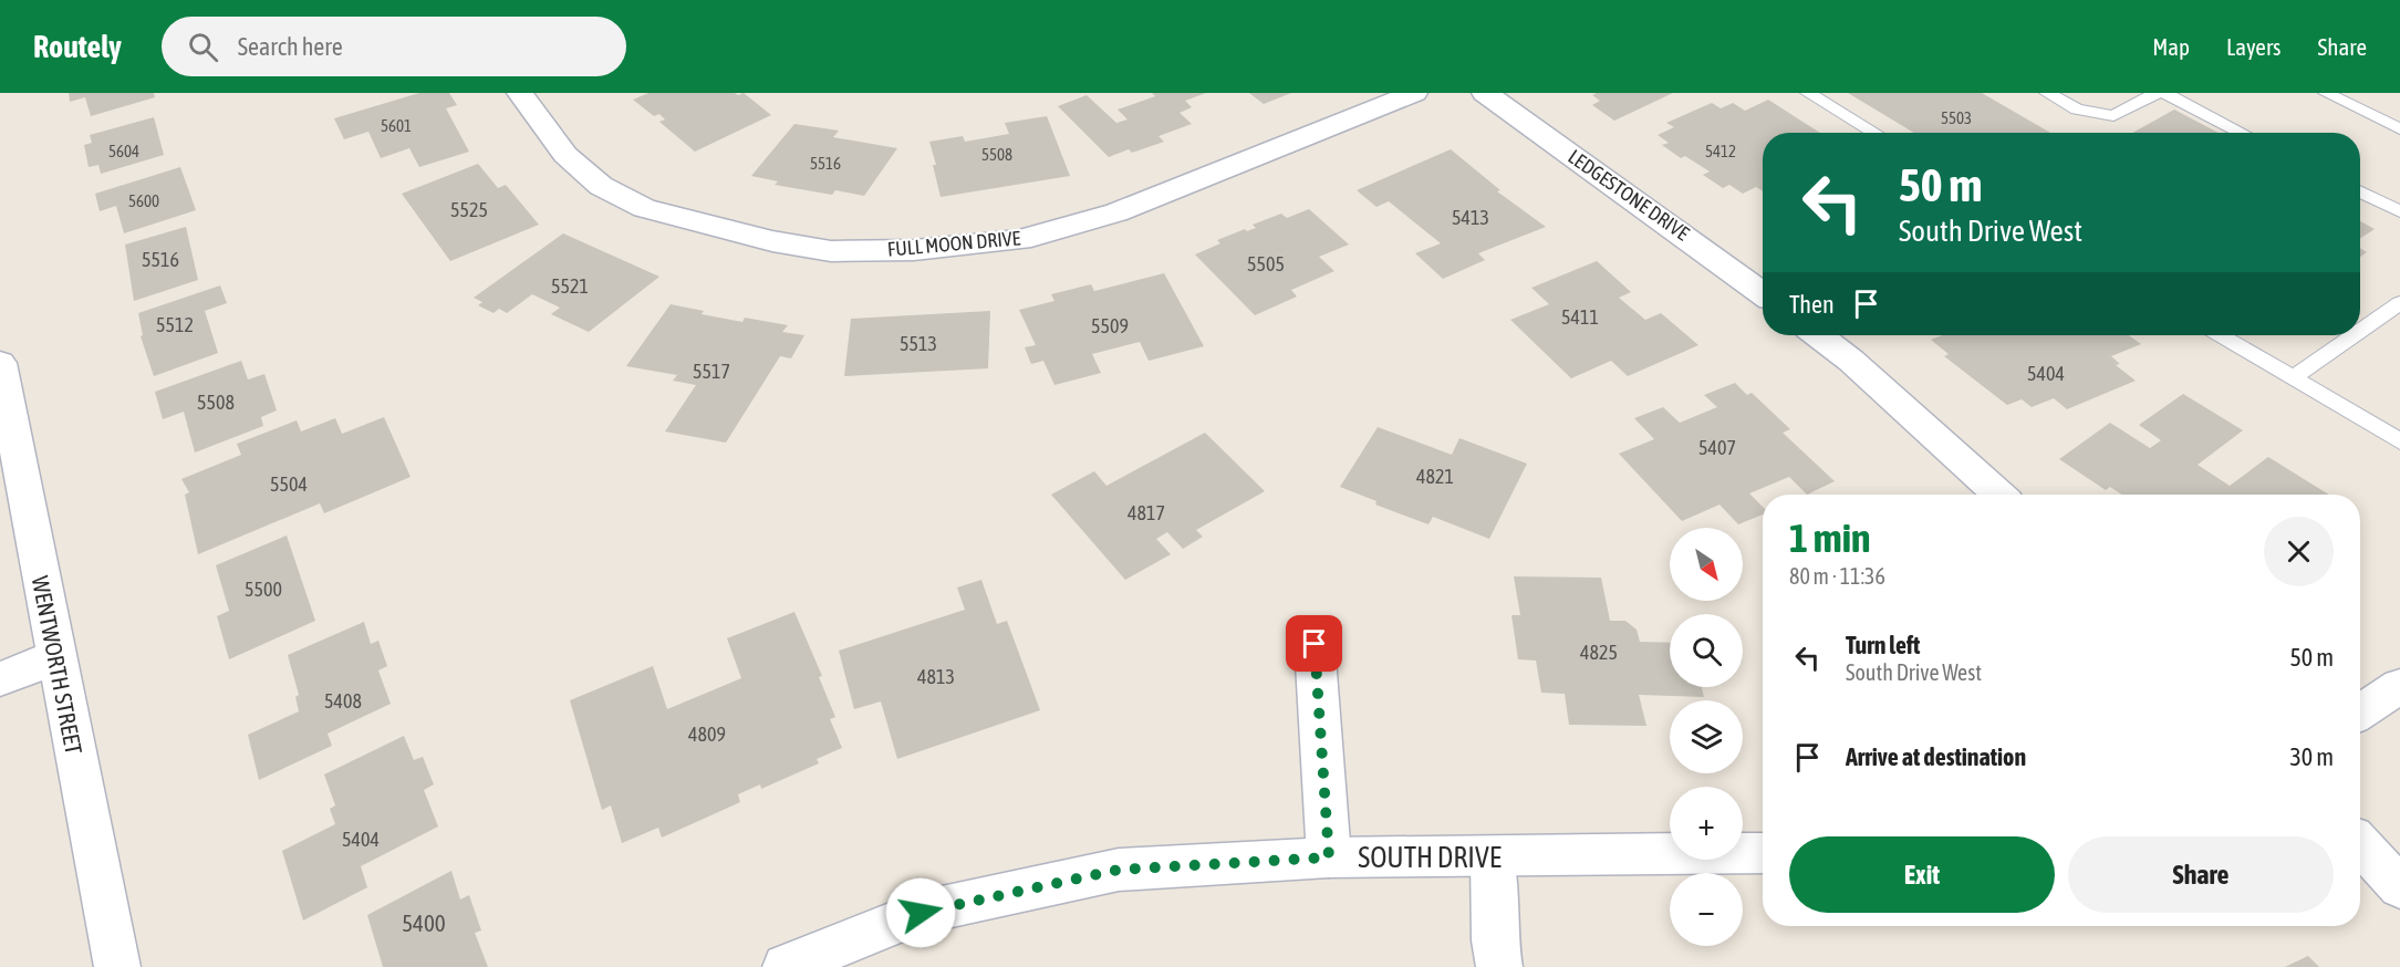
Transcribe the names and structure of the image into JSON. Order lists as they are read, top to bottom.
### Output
{
  "streets": {
    "street": [
      "LEDGESTONE DRIVE",
      "FULL MOON DRIVE",
      "WENTWORTH STREET",
      "SOUTH DRIVE"
    ]
  },
  "house_numbers": [
    "5503",
    "5601",
    "5604",
    "5412",
    "5508",
    "5516",
    "5600",
    "5525",
    "5413",
    "5516",
    "5505",
    "5521",
    "5411",
    "5512",
    "5509",
    "5513",
    "5517",
    "5404",
    "5508",
    "5407",
    "4821",
    "5504",
    "4817",
    "5500",
    "4825",
    "4813",
    "5408",
    "4809",
    "5404",
    "5400"
  ],
  "north": "bottom right",
  "page": {
    "header": "Routely",
    "search": "Search here",
    "nav": ["Map", "Layers", "Share"],
    "turn": ["50 m", "South Drive West"],
    "then": "Then",
    "heading": ["1 min", "80 m · 11:36"],
    "map_buttons": ["+", "−"],
    "list": [
      {
        "name": "Turn left",
        "note": "South Drive West",
        "value": "50 m"
      },
      {
        "name": "Arrive at destination",
        "value": "30 m"
      }
    ],
    "buttons": ["Exit", "Share"]
  }
}
